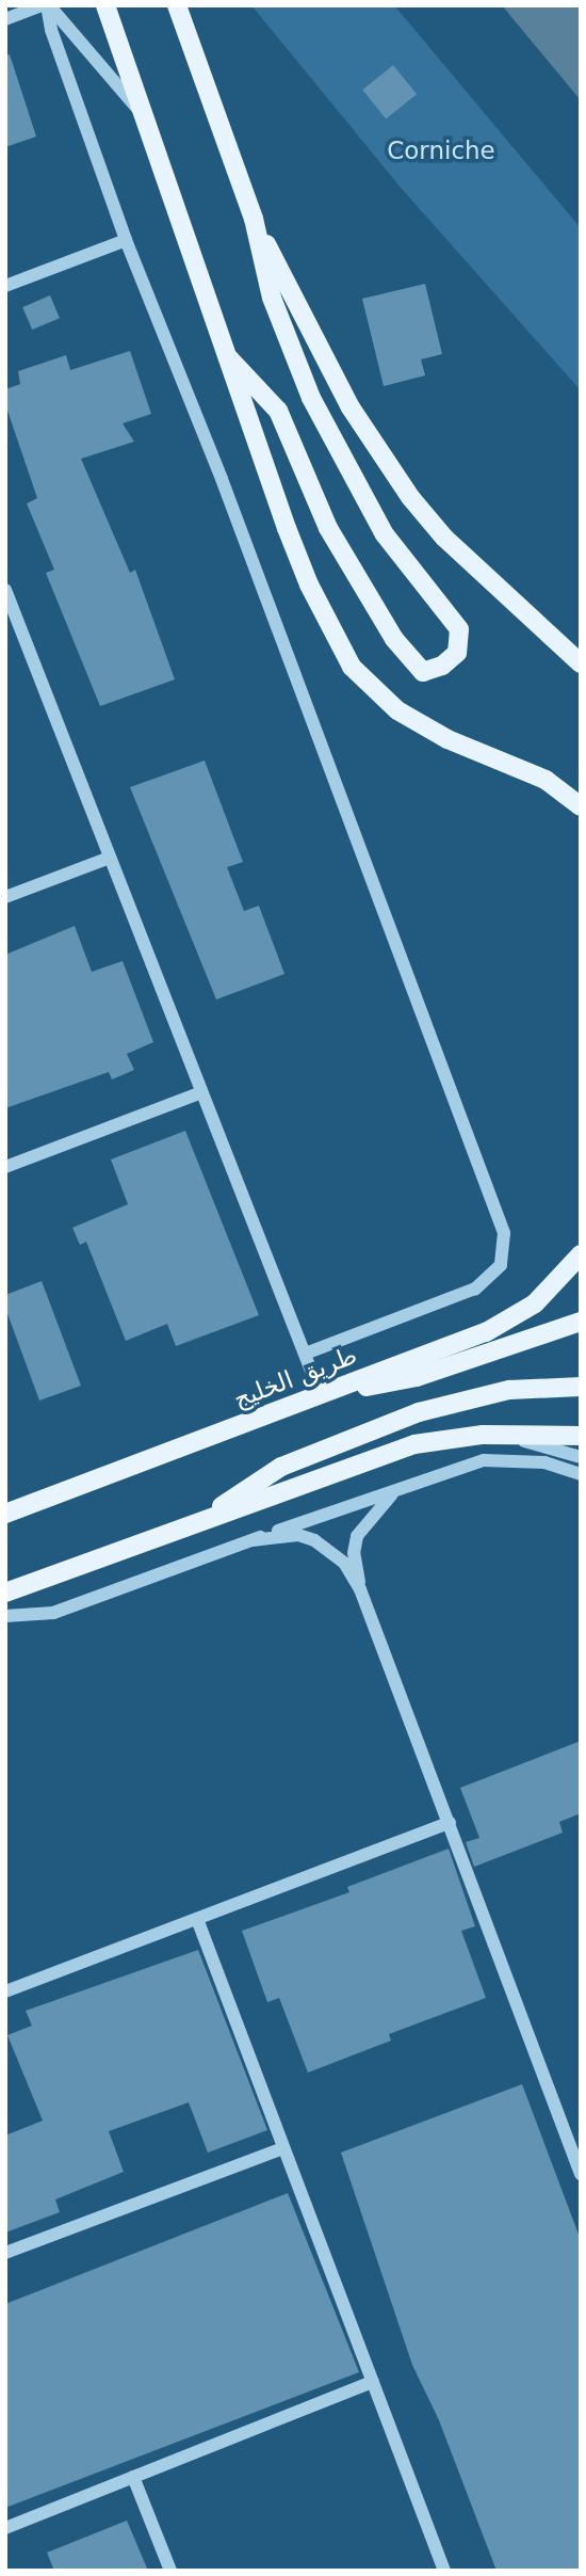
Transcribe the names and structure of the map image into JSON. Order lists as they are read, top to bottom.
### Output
{
  "streets": {
    "main road": ["طريق الخليج"]
  },
  "parks": ["Corniche"]
}
